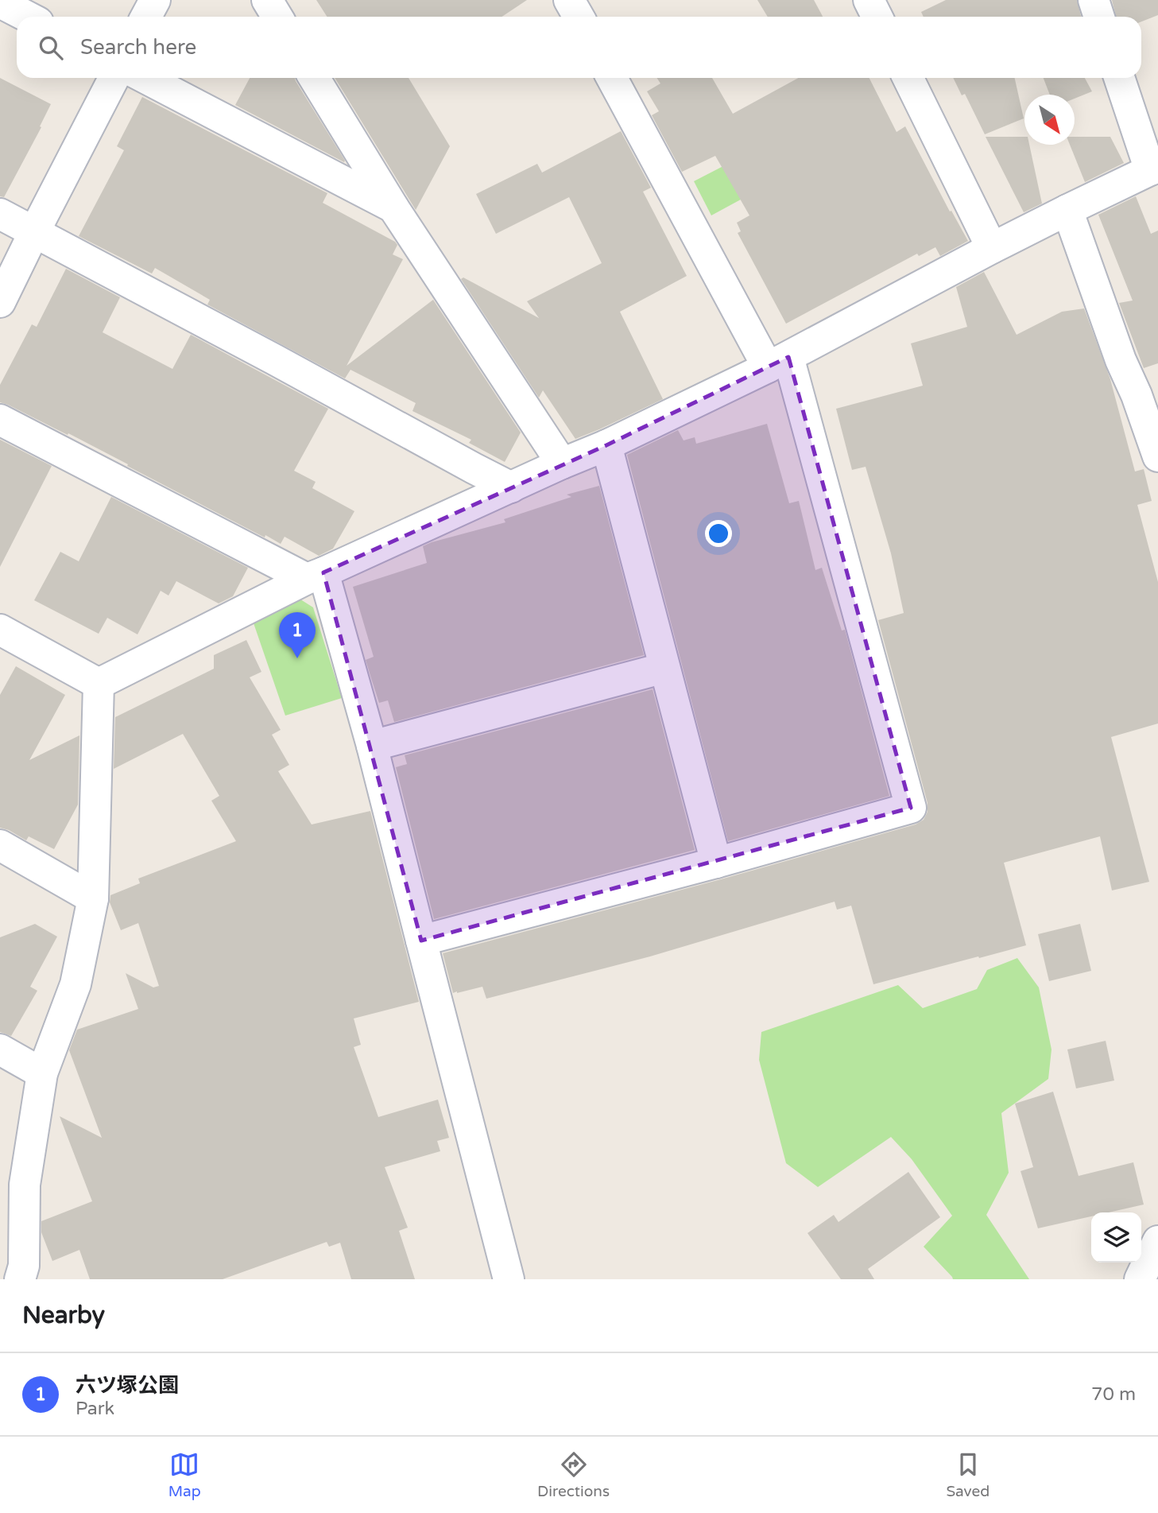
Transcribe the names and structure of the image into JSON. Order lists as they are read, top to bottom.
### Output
{
  "north": "bottom right",
  "page": {
    "search": "Search here",
    "pins": "1",
    "heading": "Nearby",
    "list": [
      {
        "mark": "1",
        "name": "六ツ塚公園",
        "note": "Park",
        "value": "70 m"
      }
    ],
    "nav": ["Map", "Directions", "Saved"]
  }
}
